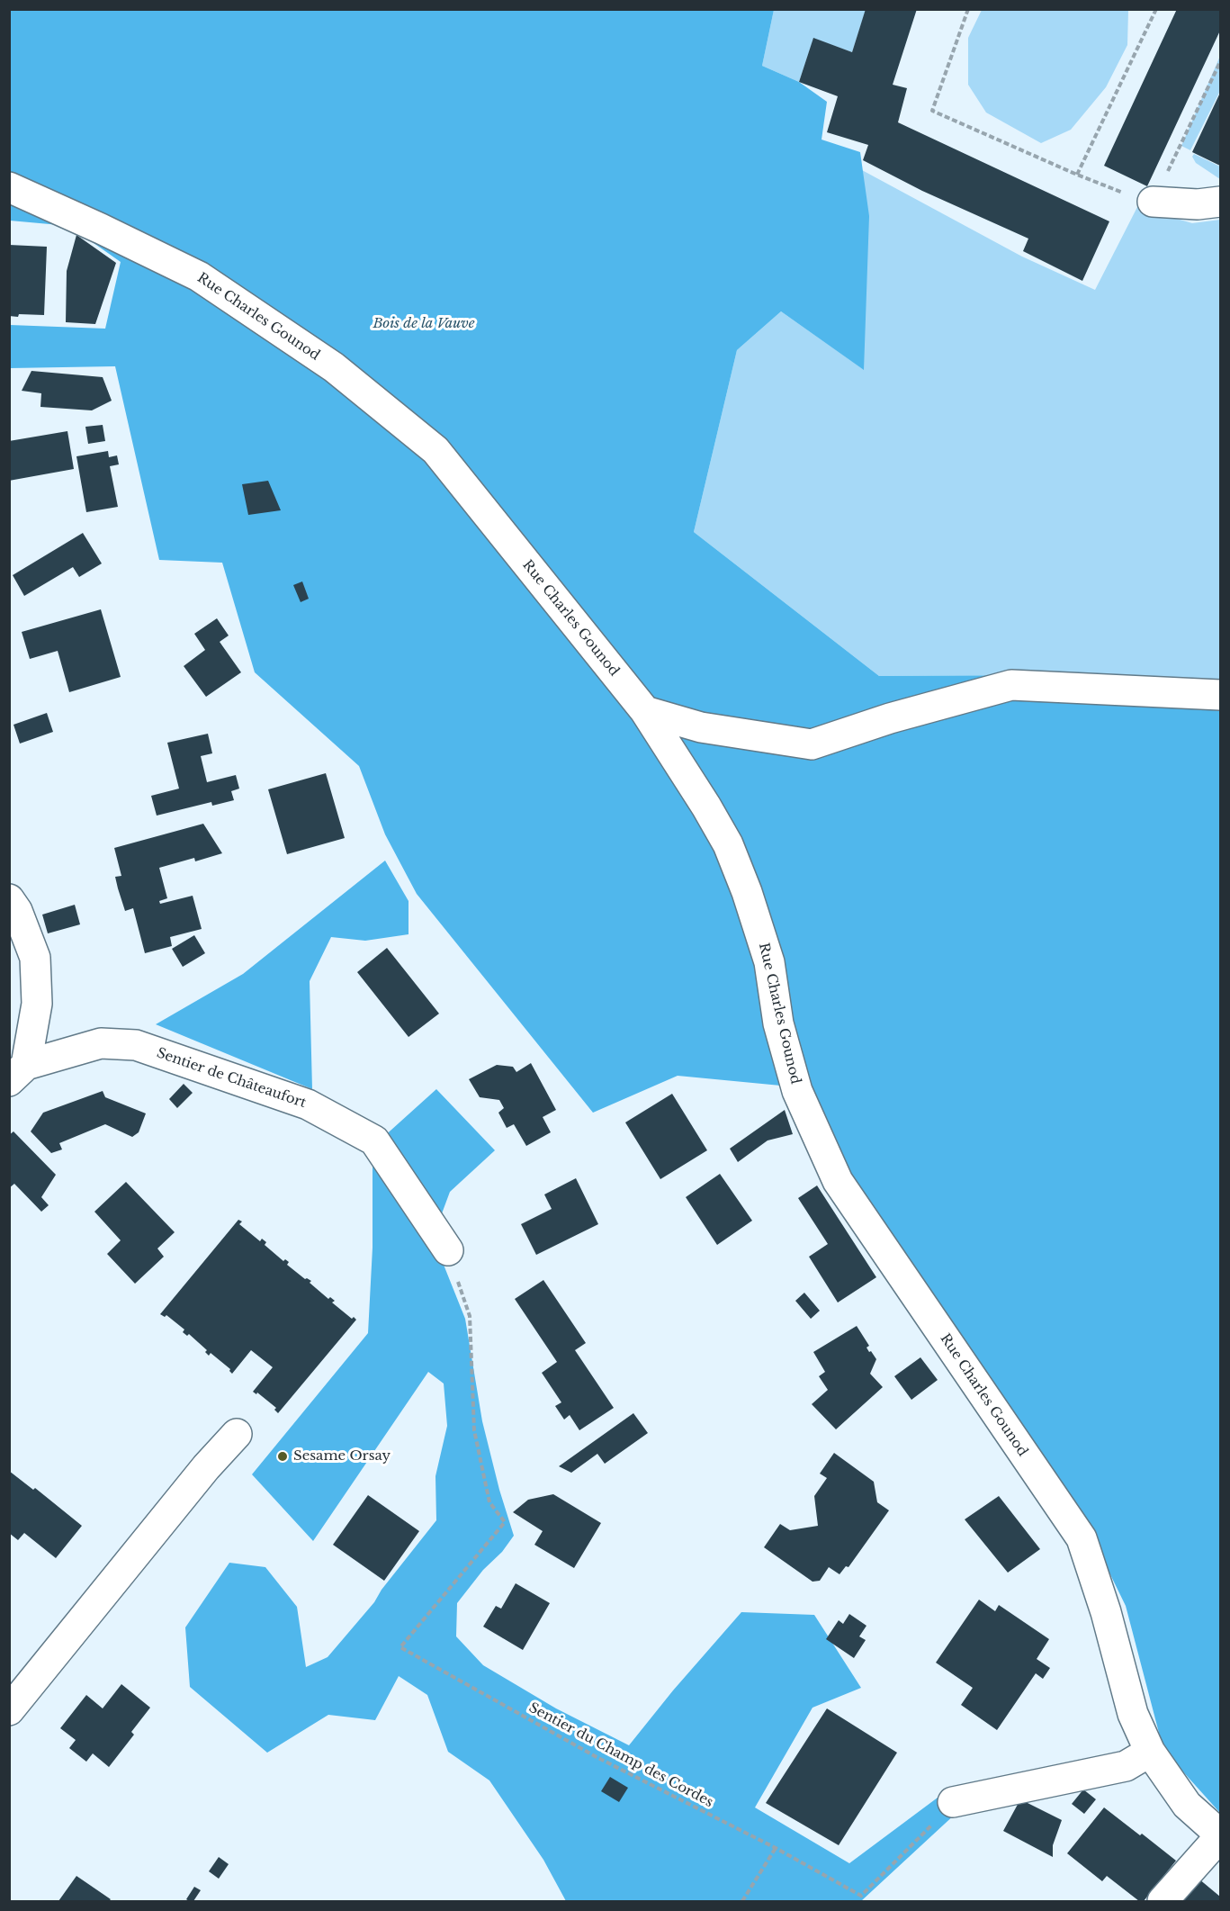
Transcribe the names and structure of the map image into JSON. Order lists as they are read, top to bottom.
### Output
{
  "streets": {
    "street": ["Rue Charles Gounod", "Sentier de Châteaufort"],
    "path": ["Sentier du Champ des Cordes"]
  },
  "crossings": [
    ["Sentier de Châteaufort", "Sentier du Champ des Cordes"]
  ],
  "parks": ["Bois de la Vauve"],
  "places": ["Sesame Orsay"]
}
